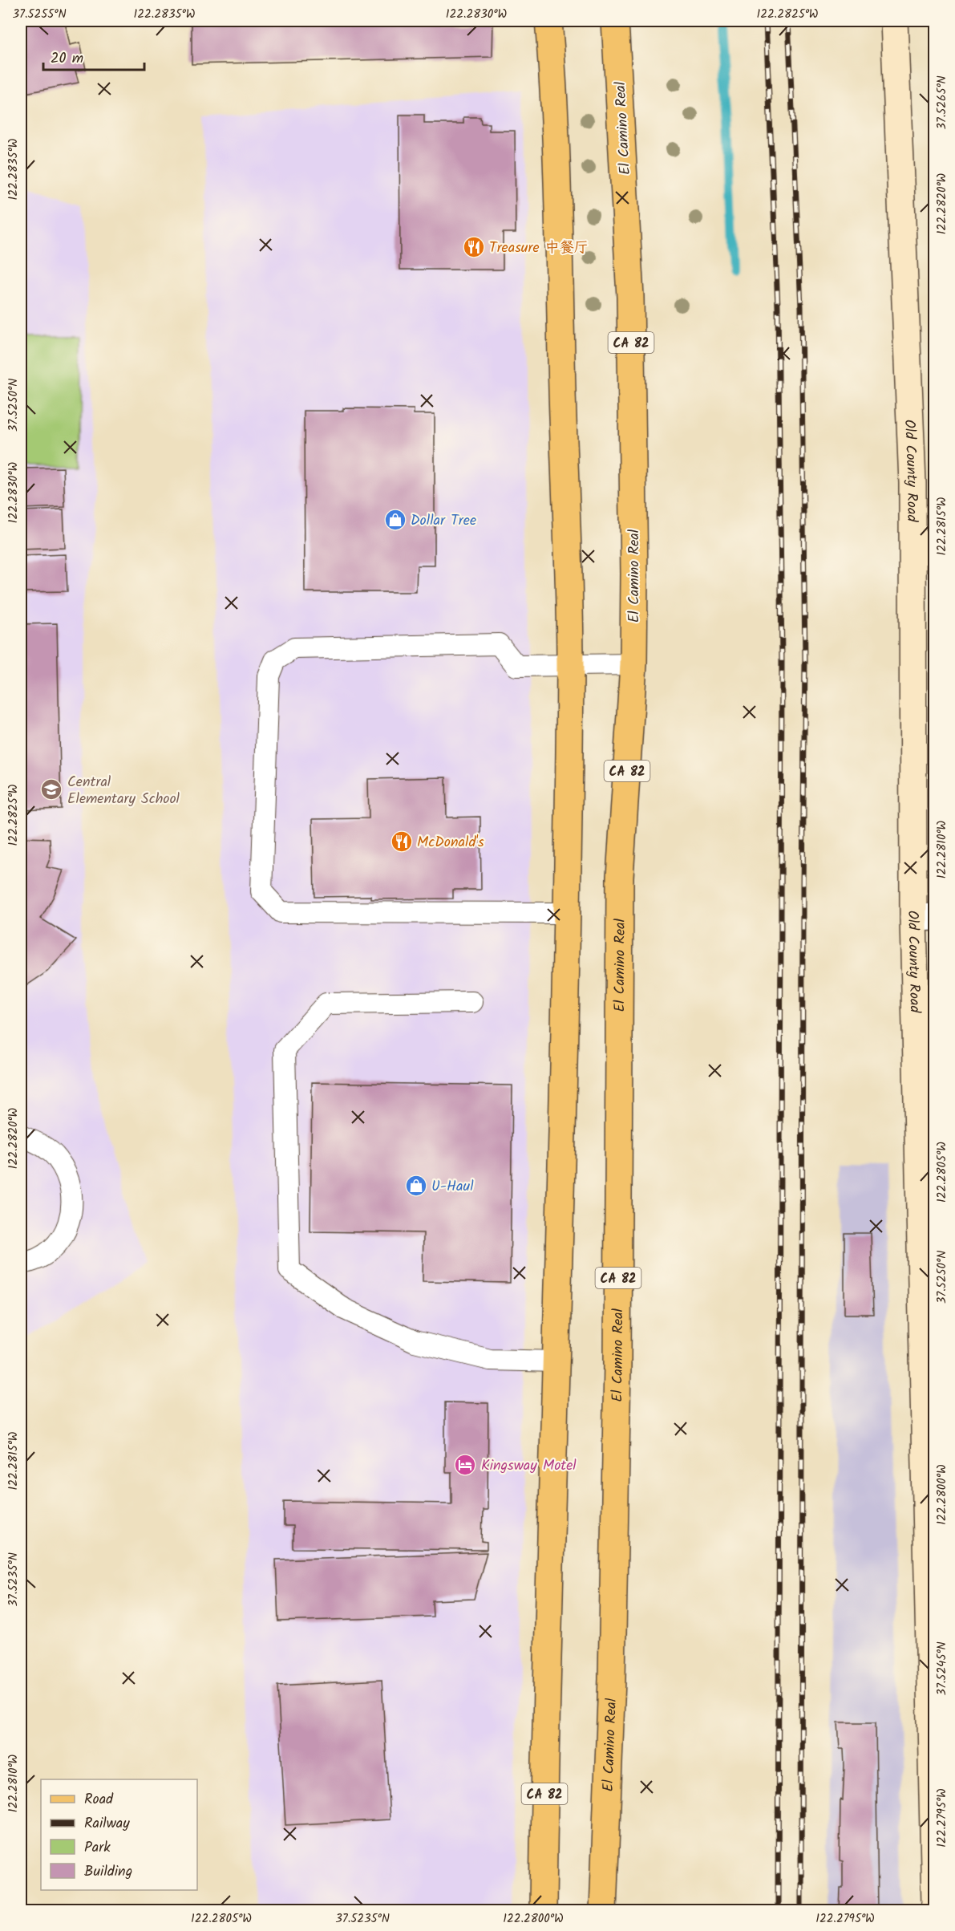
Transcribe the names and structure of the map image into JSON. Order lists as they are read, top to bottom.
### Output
{
  "streets": {
    "main road": ["El Camino Real", "CA 82"],
    "street": ["Old County Road"]
  },
  "places": {
    "restaurant": ["Treasure 中餐厅", "McDonald's"],
    "shop": ["Dollar Tree", "U-Haul"],
    "school or university": ["Central Elementary School"],
    "hotel": ["Kingsway Motel"]
  },
  "legend": [
    "Road",
    "Railway",
    "Park",
    "Building"
  ],
  "scale_bar": "20 m",
  "coordinates": [
    "37.5255°N",
    "122.2835°W",
    "122.2830°W",
    "122.2825°W",
    "37.5265°N",
    "122.2820°W",
    "37.5250°N",
    "122.2815°W",
    "122.2810°W",
    "122.2805°W",
    "122.2800°W",
    "37.5235°N",
    "37.5245°N",
    "122.2795°W"
  ]
}
